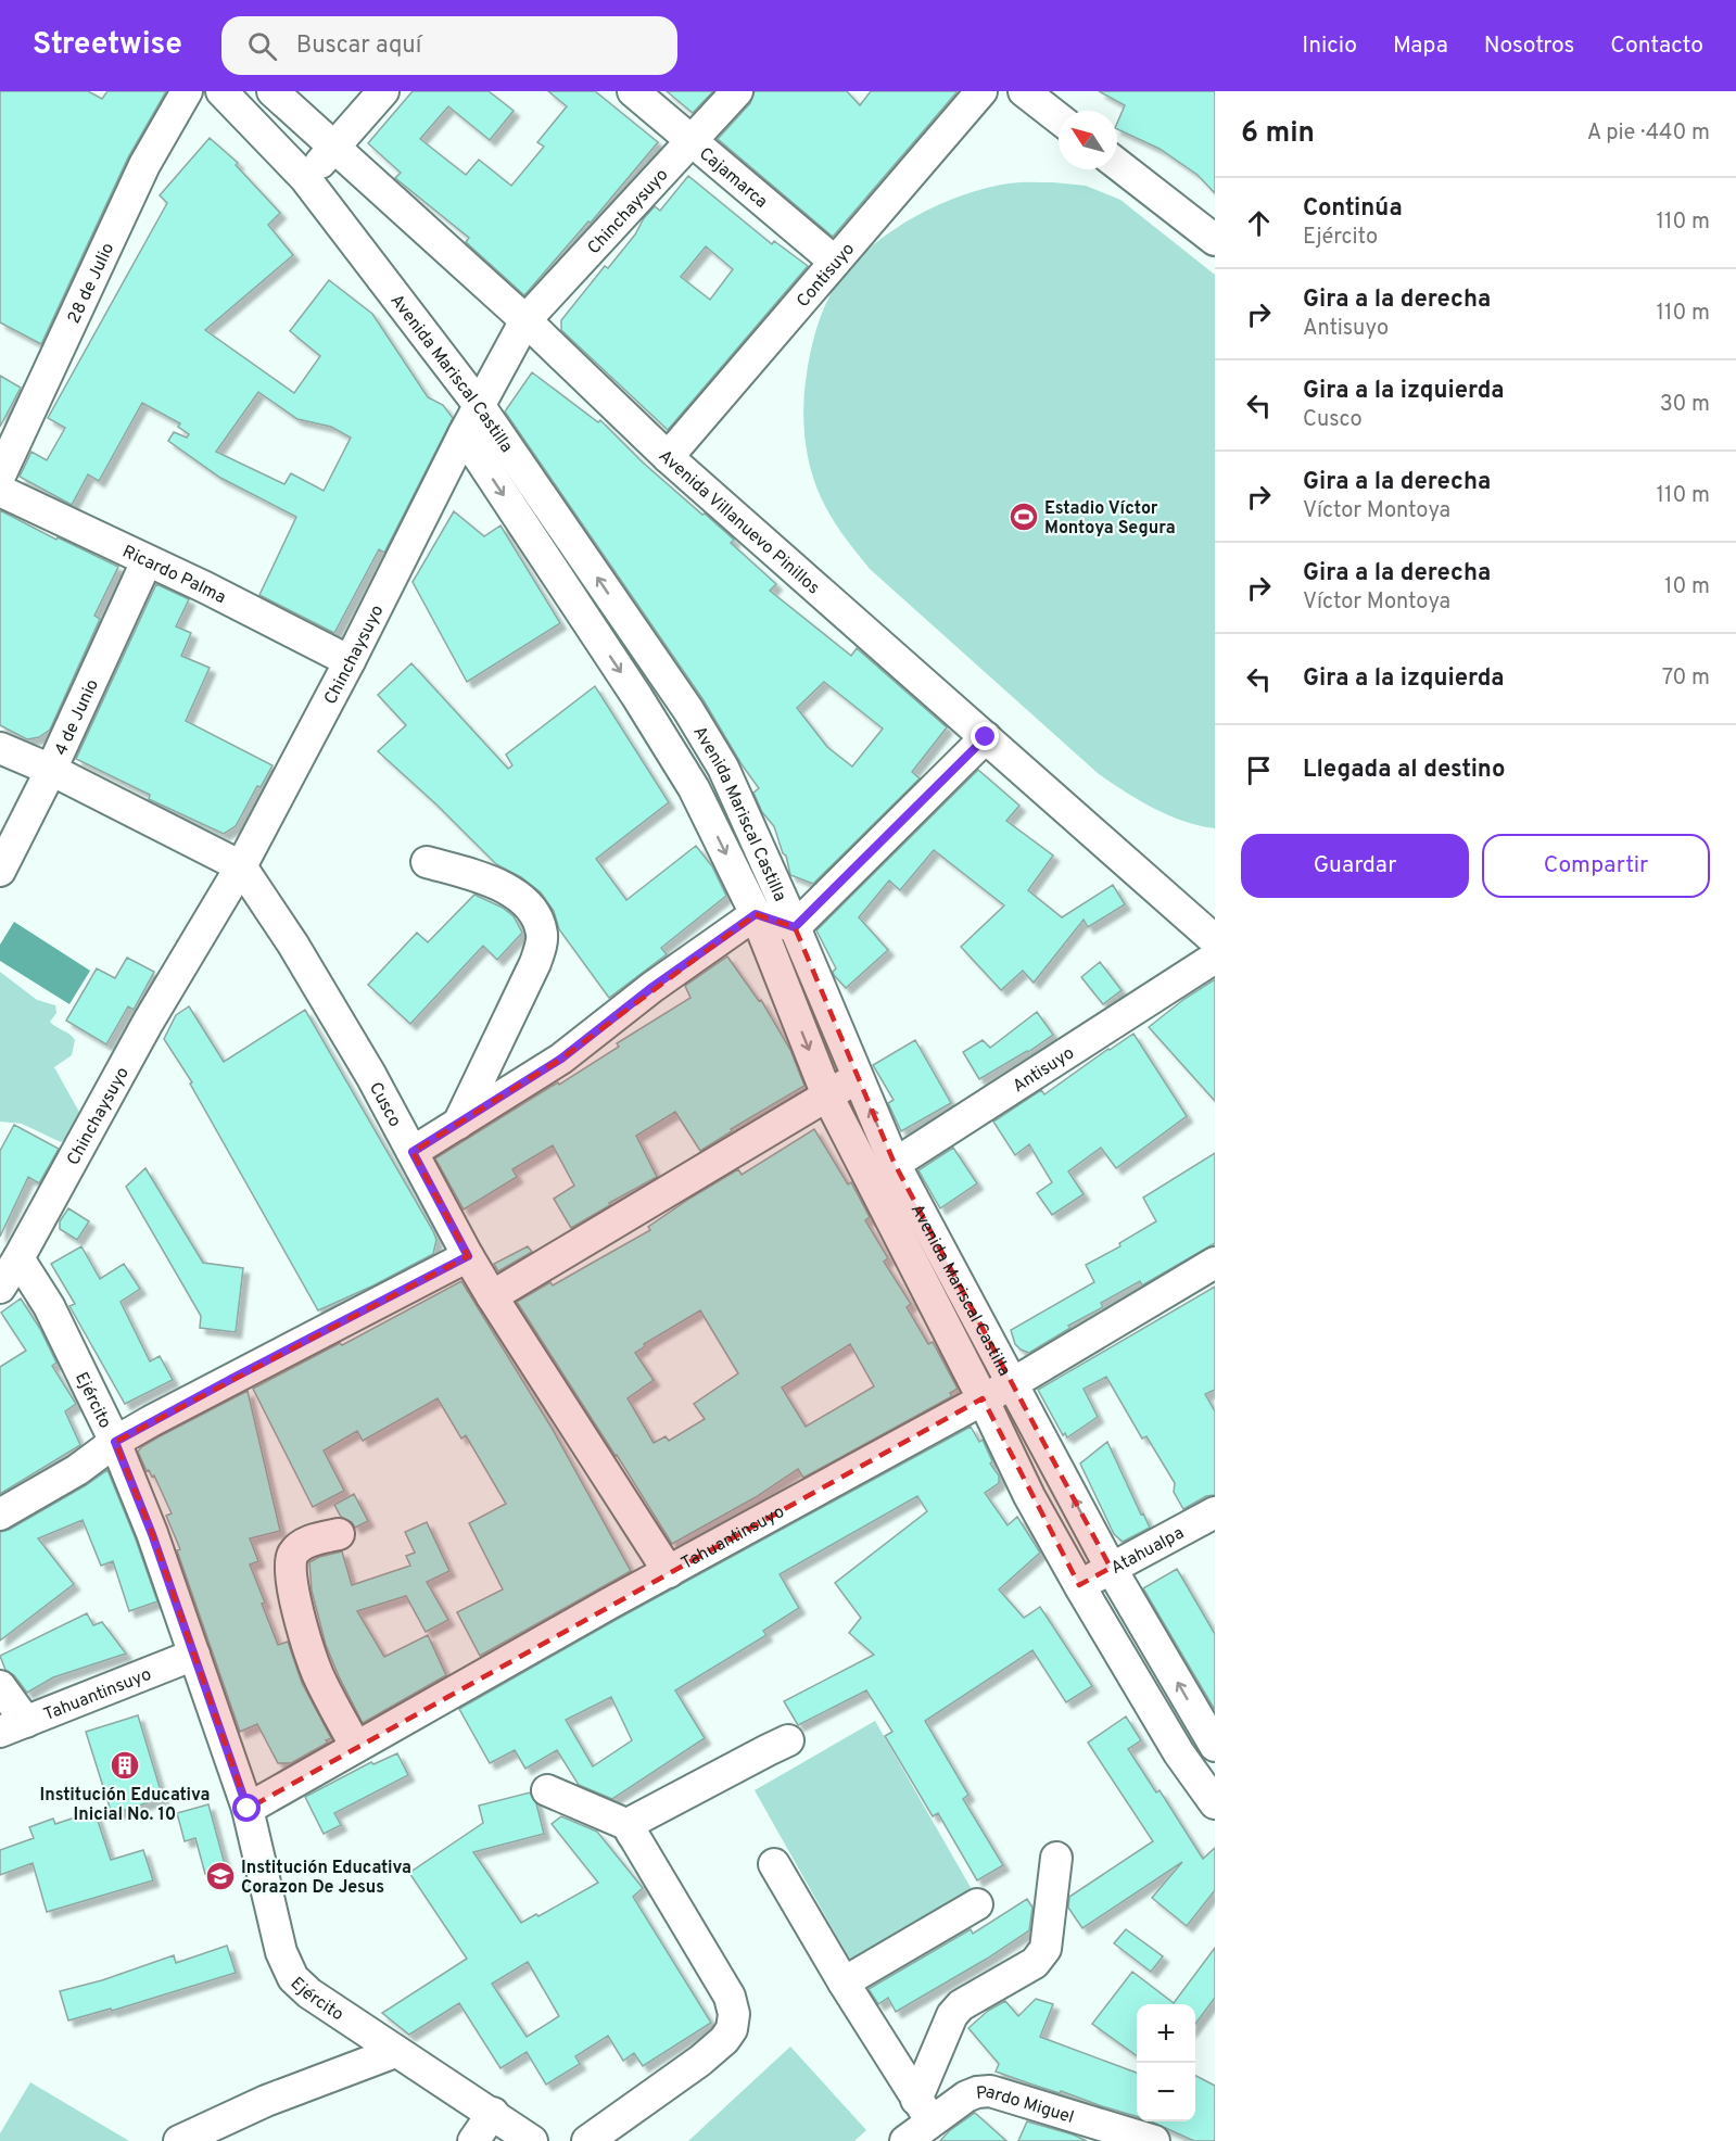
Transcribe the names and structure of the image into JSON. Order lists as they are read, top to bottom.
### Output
{
  "streets": {
    "street": [
      "Cajamarca",
      "Chinchaysuyo",
      "Contisuyo",
      "28 de Julio",
      "Avenida Mariscal Castilla",
      "Avenida Villanuevo Pinillos",
      "Ricardo Palma",
      "4 de Junio",
      "Antisuyo",
      "Cusco",
      "Ejército",
      "Tahuantinsuyo",
      "Atahualpa",
      "Pardo Miguel"
    ]
  },
  "crossings": [
    ["Cajamarca", "Chinchaysuyo"],
    ["Cajamarca", "Contisuyo"],
    ["Chinchaysuyo", "Avenida Mariscal Castilla"],
    ["Chinchaysuyo", "Avenida Villanuevo Pinillos"],
    ["Chinchaysuyo", "Ricardo Palma"],
    ["Chinchaysuyo", "Cusco"],
    ["Chinchaysuyo", "Ejército"],
    ["Contisuyo", "Avenida Villanuevo Pinillos"],
    ["Avenida Mariscal Castilla", "Antisuyo"],
    ["Avenida Mariscal Castilla", "Tahuantinsuyo"],
    ["Avenida Mariscal Castilla", "Atahualpa"],
    ["Ricardo Palma", "4 de Junio"],
    ["4 de Junio", "Cusco"],
    ["Cusco", "Tahuantinsuyo"],
    ["Ejército", "Tahuantinsuyo"]
  ],
  "places": {
    "sports": ["Estadio Víctor Montoya Segura"],
    "building": ["Institución Educativa Inicial No. 10"],
    "school or university": ["Institución Educativa Corazon De Jesus"]
  },
  "north": "top left",
  "page": {
    "header": "Streetwise",
    "search": "Buscar aquí",
    "nav": [
      "Inicio",
      "Mapa",
      "Nosotros",
      "Contacto"
    ],
    "heading": ["6 min", "A pie · 440 m"],
    "list": [
      ["Continúa", "Ejército", "110 m"],
      ["Gira a la derecha", "Antisuyo", "110 m"],
      ["Gira a la izquierda", "Cusco", "30 m"],
      ["Gira a la derecha", "Víctor Montoya", "110 m"],
      ["Gira a la derecha", "Víctor Montoya", "10 m"],
      ["Gira a la izquierda", "70 m"],
      "Llegada al destino"
    ],
    "buttons": ["Guardar", "Compartir"],
    "map_buttons": ["+", "−"]
  }
}
